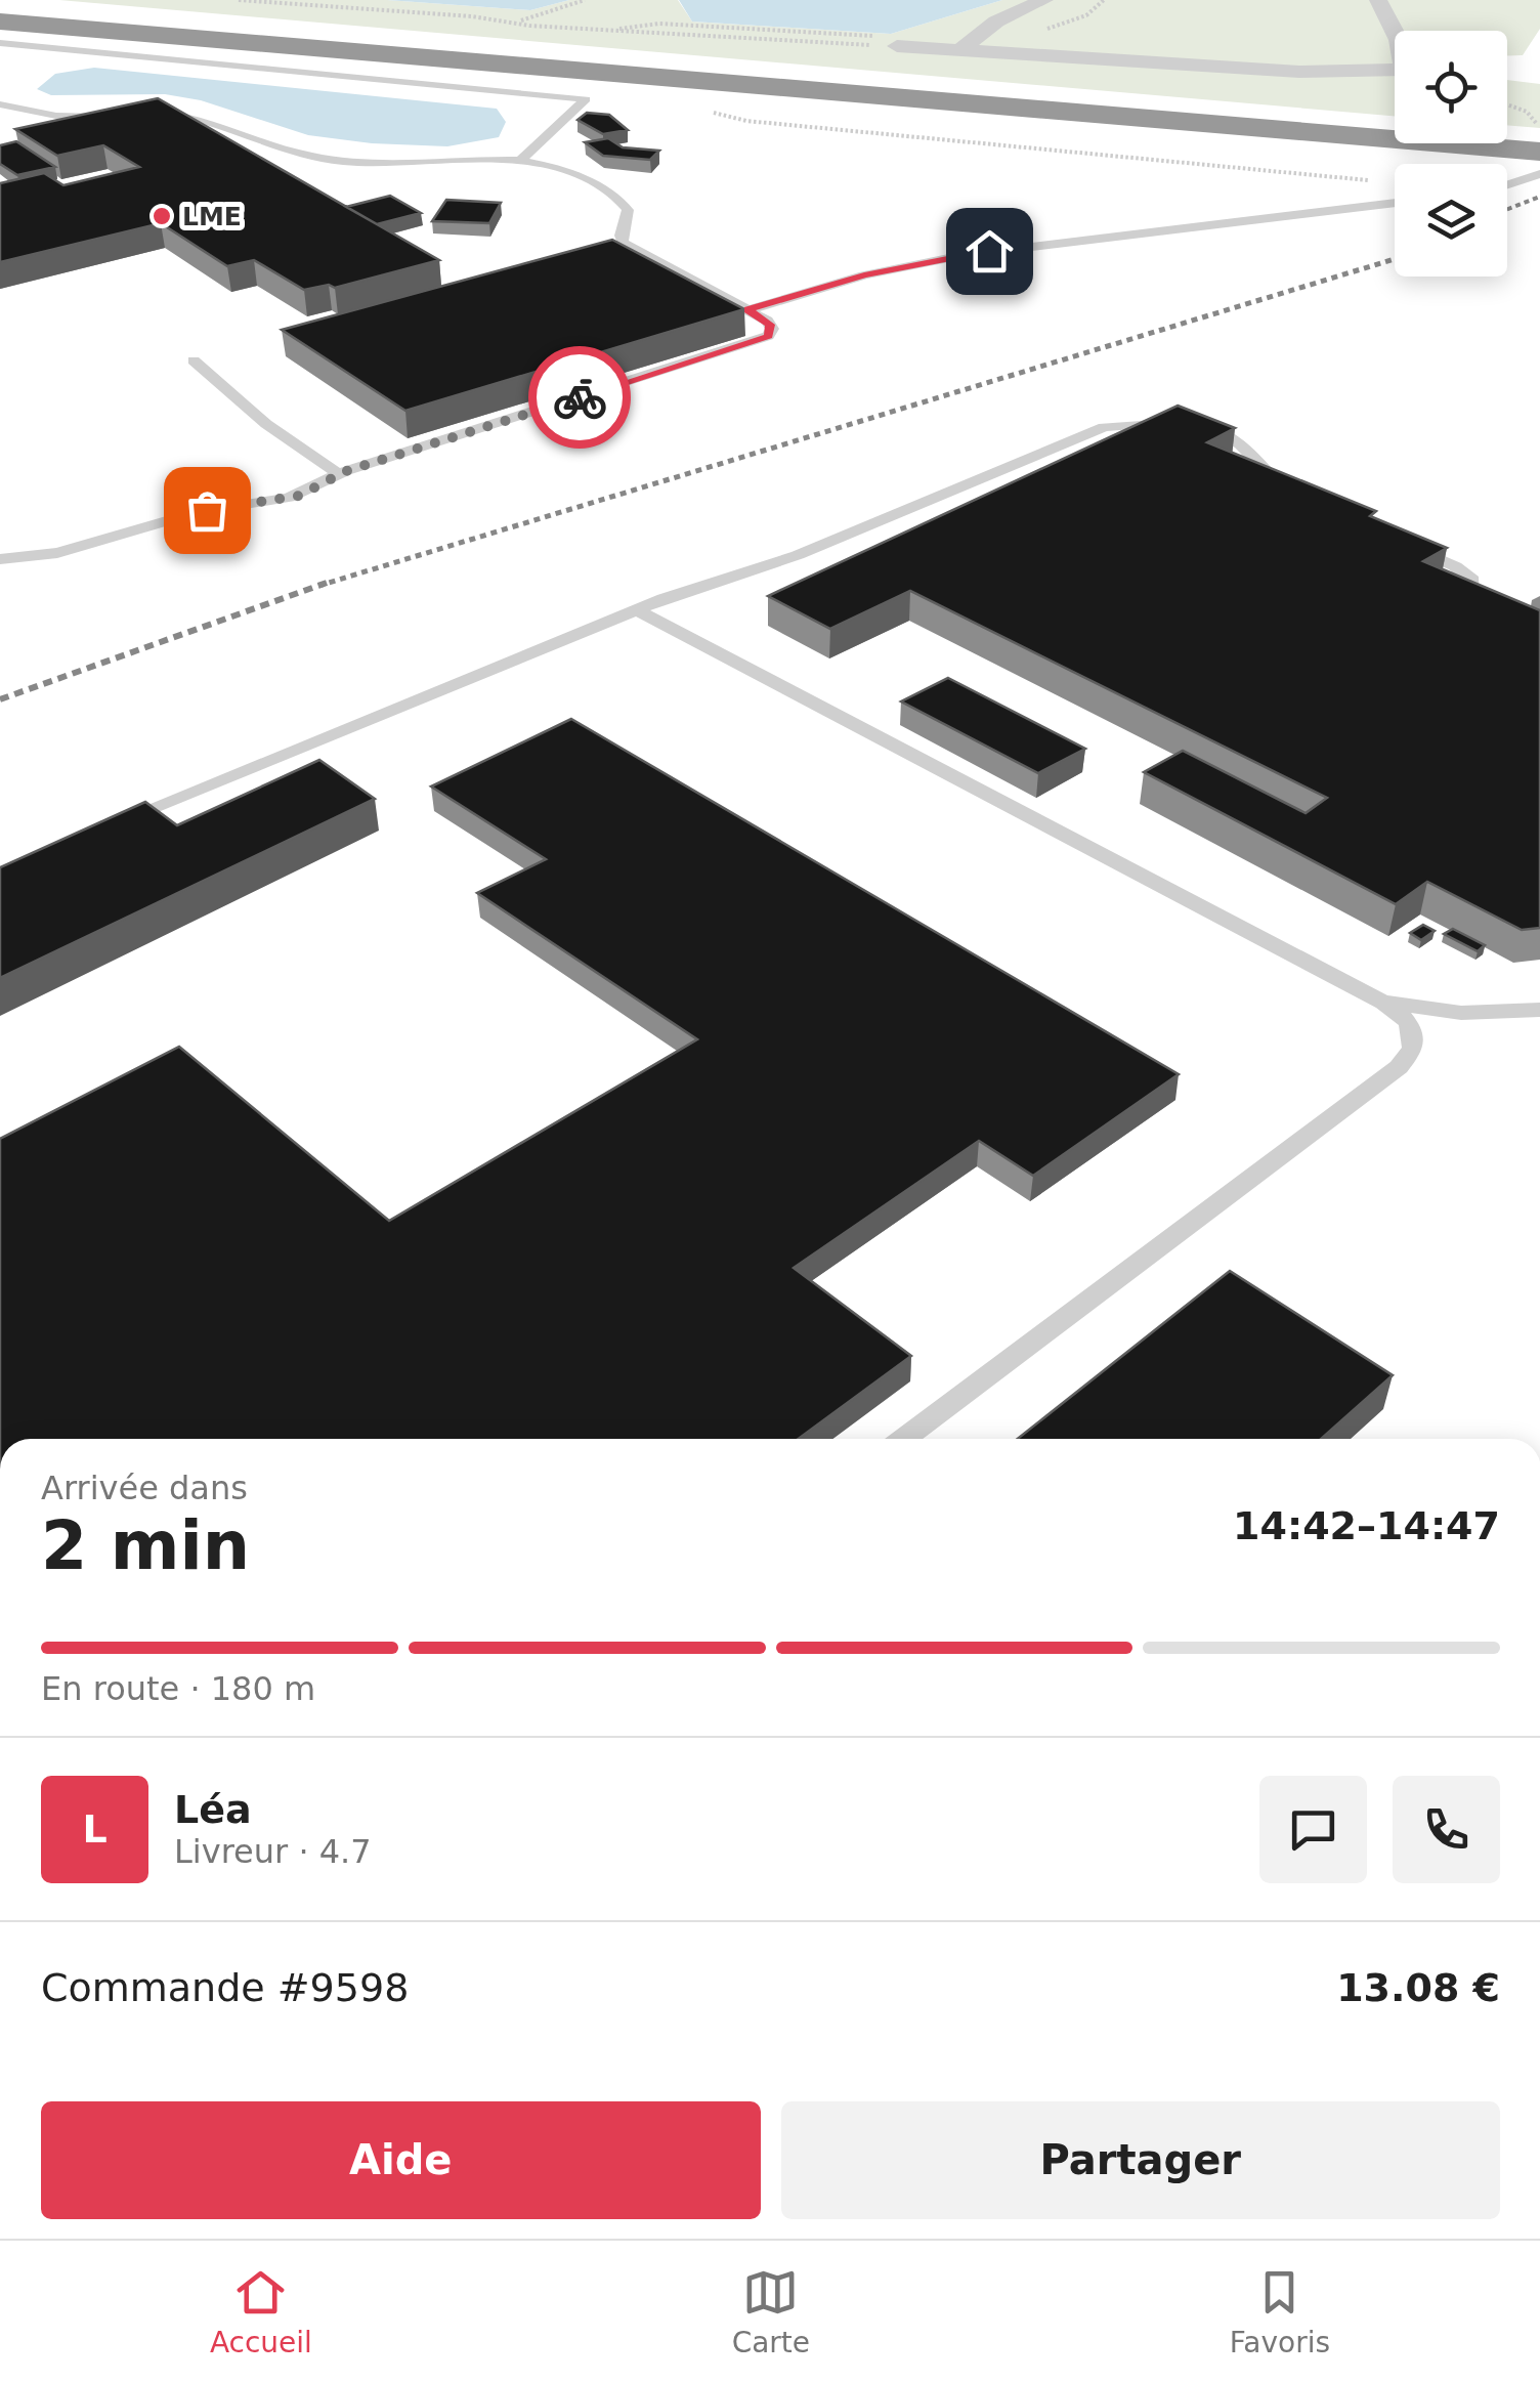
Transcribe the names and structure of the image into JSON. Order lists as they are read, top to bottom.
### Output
{
  "places": ["LME"],
  "page": {
    "heading": ["2 min", "Arrivée dans", "14:42–14:47"],
    "panel": [
      "Léa",
      "Livreur · 4.7",
      "Commande #9598",
      "13.08 €"
    ],
    "bar": "En route · 180 m",
    "round": "L",
    "buttons": ["Aide", "Partager"],
    "tabs": ["Accueil", "Carte", "Favoris"]
  }
}
